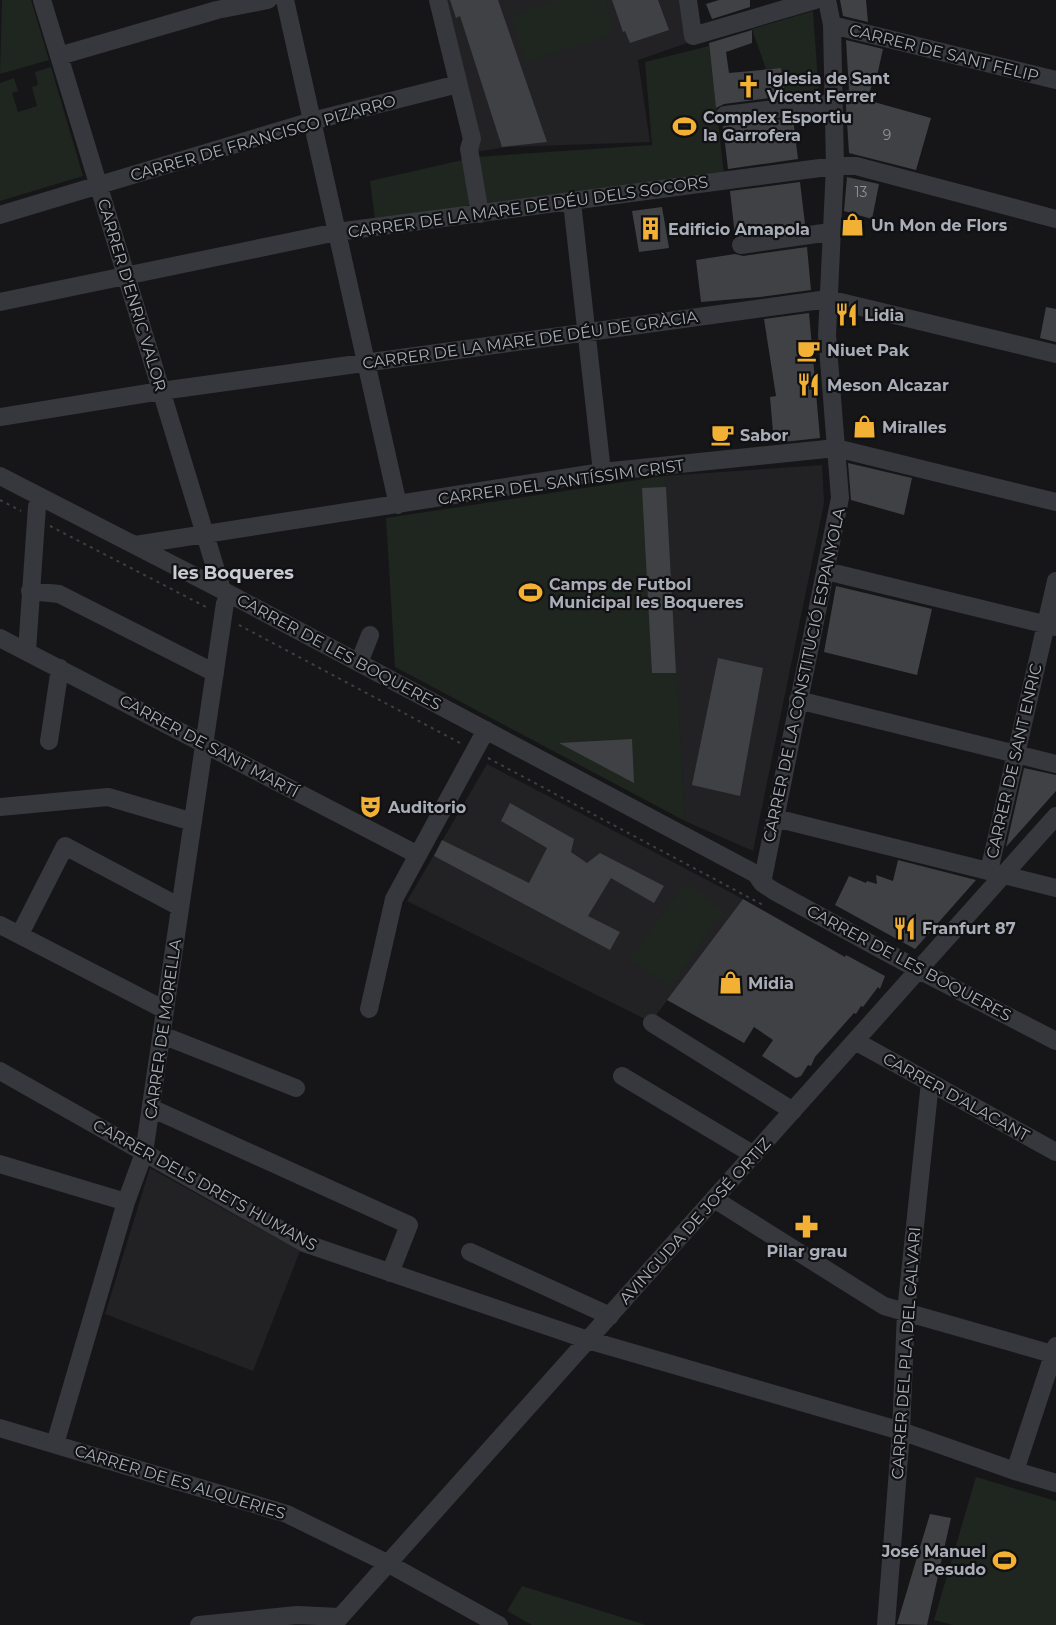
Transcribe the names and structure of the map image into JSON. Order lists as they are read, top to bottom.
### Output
{
  "streets": {
    "street": [
      "CARRER DE SANT FELIP",
      "CARRER DE FRANCISCO PIZARRO",
      "CARRER DE LA MARE DE DÉU DELS SOCORS",
      "CARRER D'ENRIC VALOR",
      "CARRER DE LA MARE DE DÉU DE GRÀCIA",
      "CARRER DEL SANTÍSSIM CRIST",
      "CARRER DE LES BOQUERES",
      "CARRER DE LA CONSTITUCIÓ ESPANYOLA",
      "CARRER DE SANT MARTÍ",
      "CARRER DE SANT ENRIC",
      "CARRER DE MORELLA",
      "CARRER D'ALACANT",
      "CARRER DELS DRETS HUMANS",
      "AVINGUDA DE JOSÉ ORTIZ",
      "CARRER DEL PLA DEL CALVARI",
      "CARRER DE ES ALQUERIES"
    ]
  },
  "crossings": [
    ["CARRER DE SANT FELIP", "CARRER DE LA CONSTITUCIÓ ESPANYOLA"],
    ["CARRER DE FRANCISCO PIZARRO", "CARRER D'ENRIC VALOR"],
    ["CARRER DE LA MARE DE DÉU DELS SOCORS", "CARRER D'ENRIC VALOR"],
    ["CARRER DE LA MARE DE DÉU DELS SOCORS", "CARRER DE LA CONSTITUCIÓ ESPANYOLA"],
    ["CARRER D'ENRIC VALOR", "CARRER DE LA MARE DE DÉU DE GRÀCIA"],
    ["CARRER D'ENRIC VALOR", "CARRER DEL SANTÍSSIM CRIST"],
    ["CARRER D'ENRIC VALOR", "CARRER DE LES BOQUERES"],
    ["CARRER D'ENRIC VALOR", "CARRER DE MORELLA"],
    ["CARRER DE LA MARE DE DÉU DE GRÀCIA", "CARRER DE LA CONSTITUCIÓ ESPANYOLA"],
    ["CARRER DEL SANTÍSSIM CRIST", "CARRER DE LES BOQUERES"],
    ["CARRER DEL SANTÍSSIM CRIST", "CARRER DE LA CONSTITUCIÓ ESPANYOLA"],
    ["CARRER DE LES BOQUERES", "CARRER DE LA CONSTITUCIÓ ESPANYOLA"],
    ["CARRER DE LES BOQUERES", "CARRER DE MORELLA"],
    ["CARRER DE LES BOQUERES", "AVINGUDA DE JOSÉ ORTIZ"],
    ["CARRER DE SANT MARTÍ", "CARRER DE MORELLA"],
    ["CARRER DE SANT ENRIC", "AVINGUDA DE JOSÉ ORTIZ"],
    ["CARRER DE MORELLA", "CARRER DELS DRETS HUMANS"],
    ["CARRER DE MORELLA", "CARRER DE ES ALQUERIES"],
    ["CARRER D'ALACANT", "AVINGUDA DE JOSÉ ORTIZ"],
    ["CARRER D'ALACANT", "CARRER DEL PLA DEL CALVARI"],
    ["CARRER DELS DRETS HUMANS", "AVINGUDA DE JOSÉ ORTIZ"],
    ["CARRER DELS DRETS HUMANS", "CARRER DEL PLA DEL CALVARI"],
    ["AVINGUDA DE JOSÉ ORTIZ", "CARRER DE ES ALQUERIES"]
  ],
  "districts": ["les Boqueres"],
  "places": {
    "church": ["Iglesia de Sant Vicent Ferrer"],
    "sports": ["Complex Esportiu la Garrofera", "Camps de Futbol Municipal les Boqueres", "José Manuel Pesudo"],
    "shop": ["Un Mon de Flors", "Miralles", "Midia"],
    "building": ["Edificio Amapola"],
    "restaurant": ["Lidia", "Meson Alcazar", "Franfurt 87"],
    "cafe": ["Niuet Pak", "Sabor"],
    "theatre": ["Auditorio"],
    "pharmacy": ["Pilar grau"]
  },
  "house_numbers": ["9", "13"]
}
